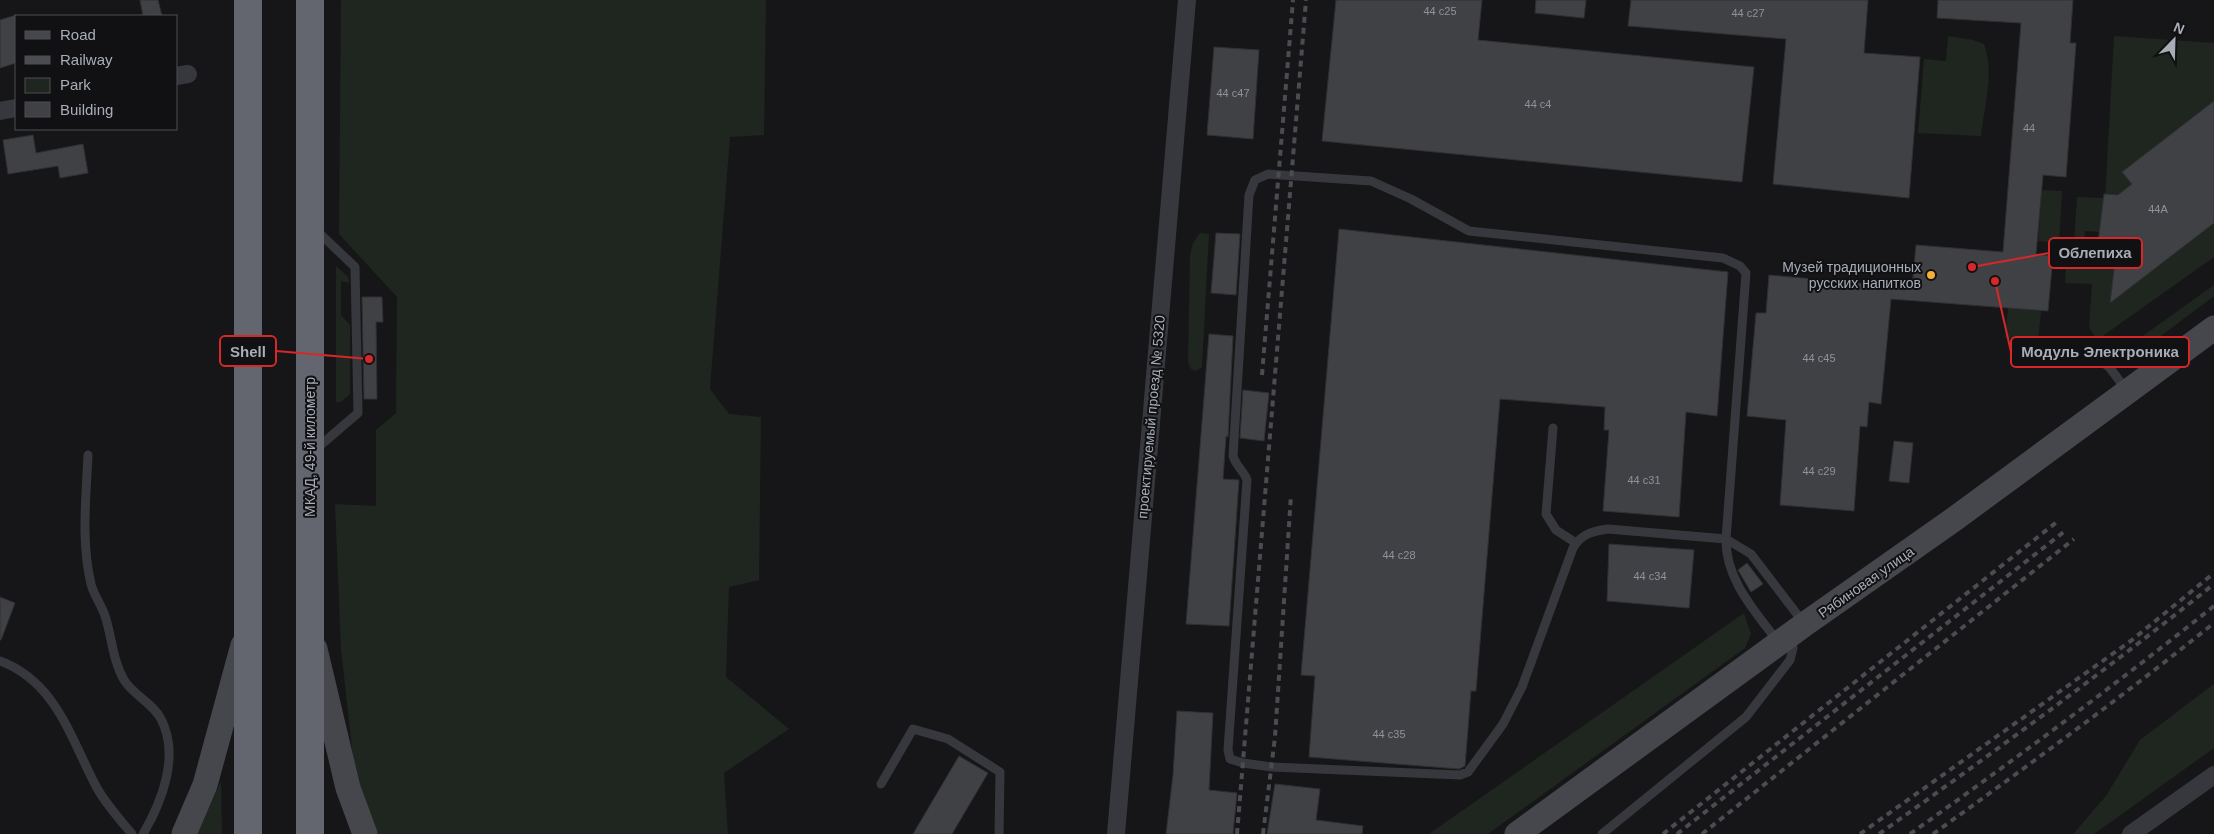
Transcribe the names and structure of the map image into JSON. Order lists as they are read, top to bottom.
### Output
{
  "streets": {
    "highway": ["МКАД, 49-й километр"],
    "street": ["проектируемый проезд № 5320", "Рябиновая улица"]
  },
  "places": [
    "Облепиха",
    "Музей традиционных русских напитков",
    "Модуль Электроника",
    "Shell"
  ],
  "house_numbers": [
    "44 с25",
    "44 с27",
    "44 с47",
    "44 с4",
    "44",
    "44А",
    "44 с45",
    "44 с29",
    "44 с31",
    "44 с28",
    "44 с34",
    "44 с35"
  ],
  "legend": [
    "Road",
    "Railway",
    "Park",
    "Building"
  ],
  "north": "top right"
}
